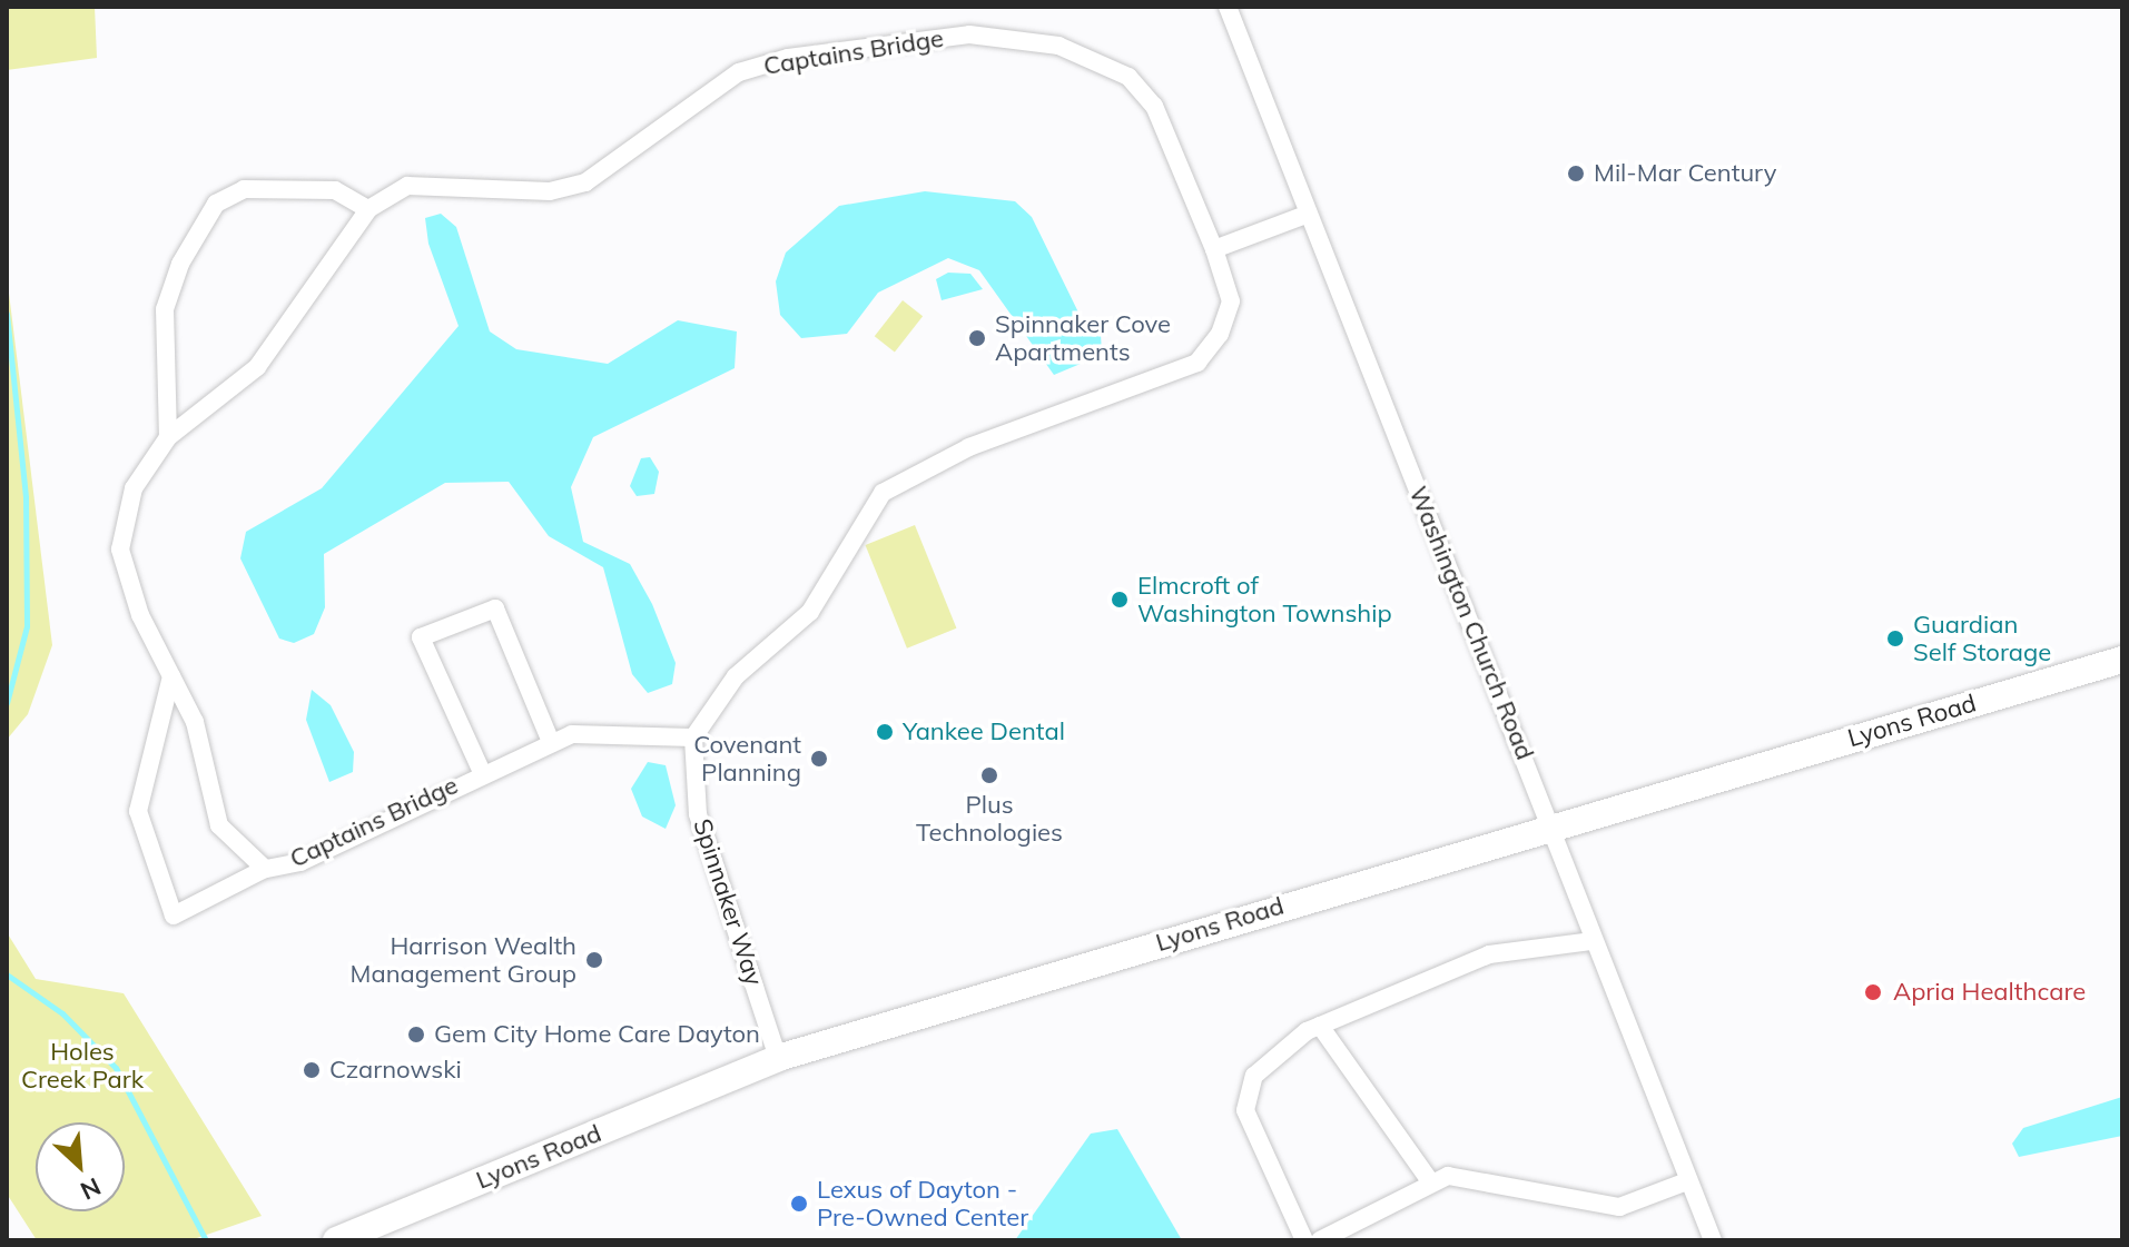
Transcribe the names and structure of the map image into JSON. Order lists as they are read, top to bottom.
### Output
{
  "streets": {
    "main road": ["Lyons Road"],
    "street": ["Captains Bridge", "Washington Church Road", "Spinnaker Way"]
  },
  "crossings": [
    ["Captains Bridge", "Spinnaker Way"],
    ["Washington Church Road", "Lyons Road"],
    ["Lyons Road", "Spinnaker Way"]
  ],
  "parks": ["Holes Creek Park"],
  "places": [
    "Mil-Mar Century",
    "Spinnaker Cove Apartments",
    "Elmcroft of Washington Township",
    "Guardian Self Storage",
    "Yankee Dental",
    "Covenant Planning",
    "Plus Technologies",
    "Harrison Wealth Management Group",
    "Apria Healthcare",
    "Gem City Home Care Dayton",
    "Czarnowski",
    "Lexus of Dayton - Pre-Owned Center"
  ],
  "north": "bottom right"
}
